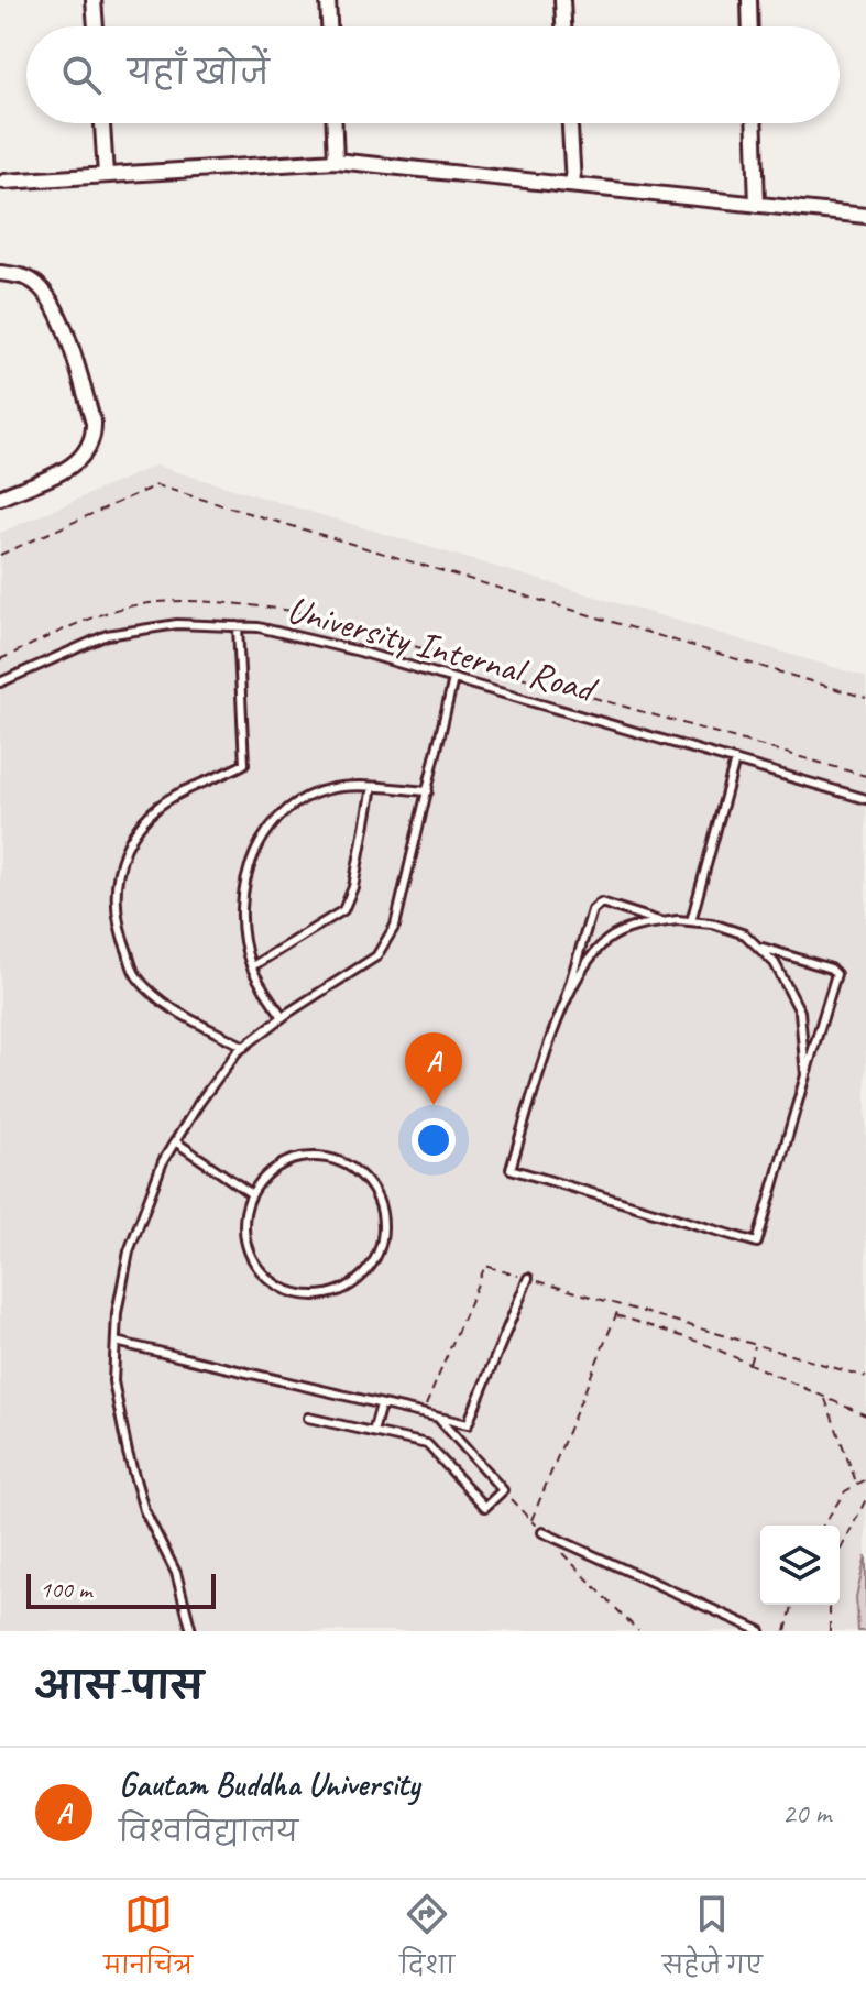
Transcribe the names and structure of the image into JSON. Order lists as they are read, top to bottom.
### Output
{
  "streets": {
    "lane": ["University Internal Road"]
  },
  "scale_bar": "100 m",
  "page": {
    "search": "यहाँ खोजें",
    "pins": "A",
    "scale": "100 m",
    "heading": "आस-पास",
    "list": [
      {
        "mark": "A",
        "name": "Gautam Buddha University",
        "note": "विश्वविद्यालय",
        "value": "20 m"
      }
    ],
    "nav": ["मानचित्र", "दिशा", "सहेजे गए"]
  }
}
